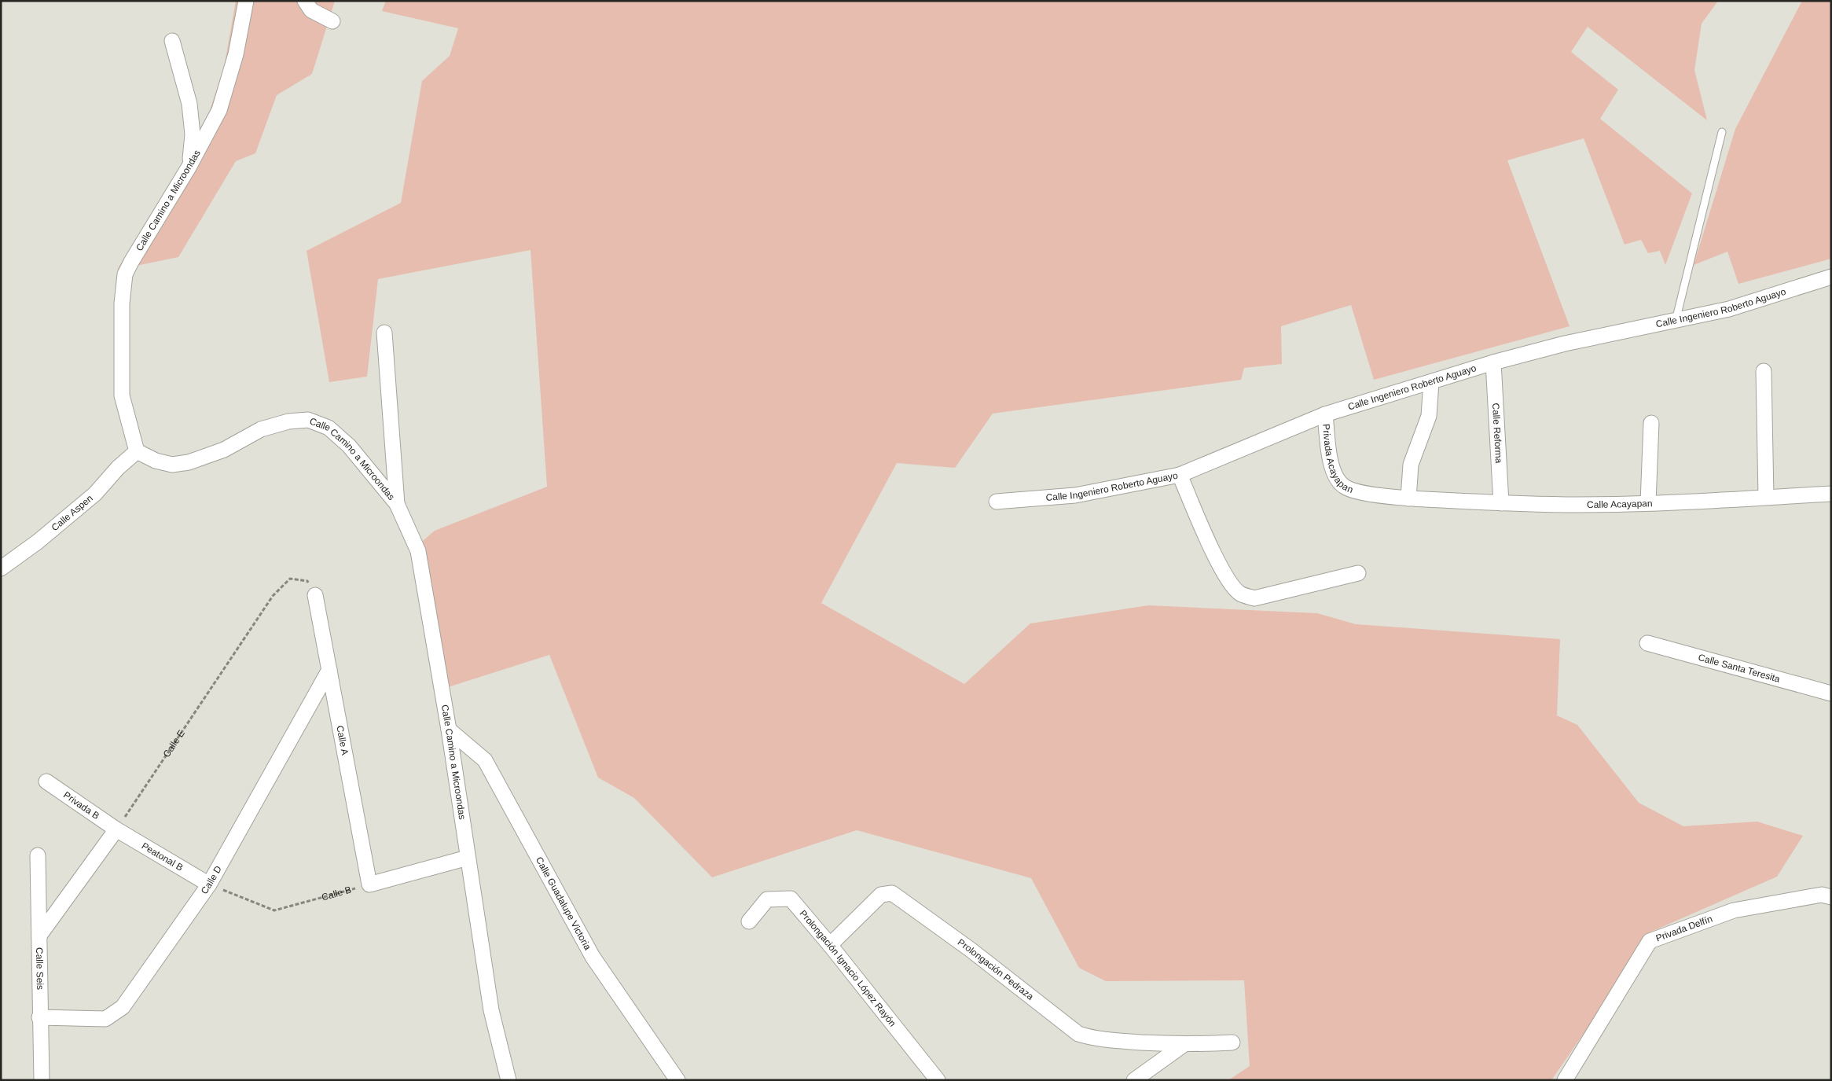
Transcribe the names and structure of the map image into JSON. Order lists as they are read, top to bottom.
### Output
{
  "streets": {
    "street": [
      "Calle Camino a Microondas",
      "Calle Ingeniero Roberto Aguayo",
      "Calle Reforma",
      "Privada Acayapan",
      "Calle Acayapan",
      "Calle Aspen",
      "Calle Santa Teresita",
      "Calle A",
      "Privada B",
      "Peatonal B",
      "Calle D",
      "Calle Guadalupe Victoria",
      "Privada Delfín",
      "Calle Seis",
      "Prolongación Ignacio López Rayón",
      "Prolongación Pedraza"
    ],
    "path": ["Calle E", "Calle B"]
  },
  "crossings": [
    ["Calle Camino a Microondas", "Calle Aspen"],
    ["Calle Camino a Microondas", "Calle Guadalupe Victoria"],
    ["Calle Ingeniero Roberto Aguayo", "Calle Reforma"],
    ["Calle Ingeniero Roberto Aguayo", "Privada Acayapan"],
    ["Calle Reforma", "Calle Acayapan"],
    ["Privada Acayapan", "Calle Acayapan"],
    ["Calle A", "Calle E"],
    ["Calle A", "Calle D"],
    ["Calle A", "Calle B"],
    ["Calle E", "Privada B"],
    ["Calle E", "Peatonal B"],
    ["Privada B", "Peatonal B"],
    ["Peatonal B", "Calle D"],
    ["Peatonal B", "Calle B"],
    ["Calle D", "Calle B"],
    ["Calle D", "Calle Seis"],
    ["Prolongación Ignacio López Rayón", "Prolongación Pedraza"]
  ]
}
